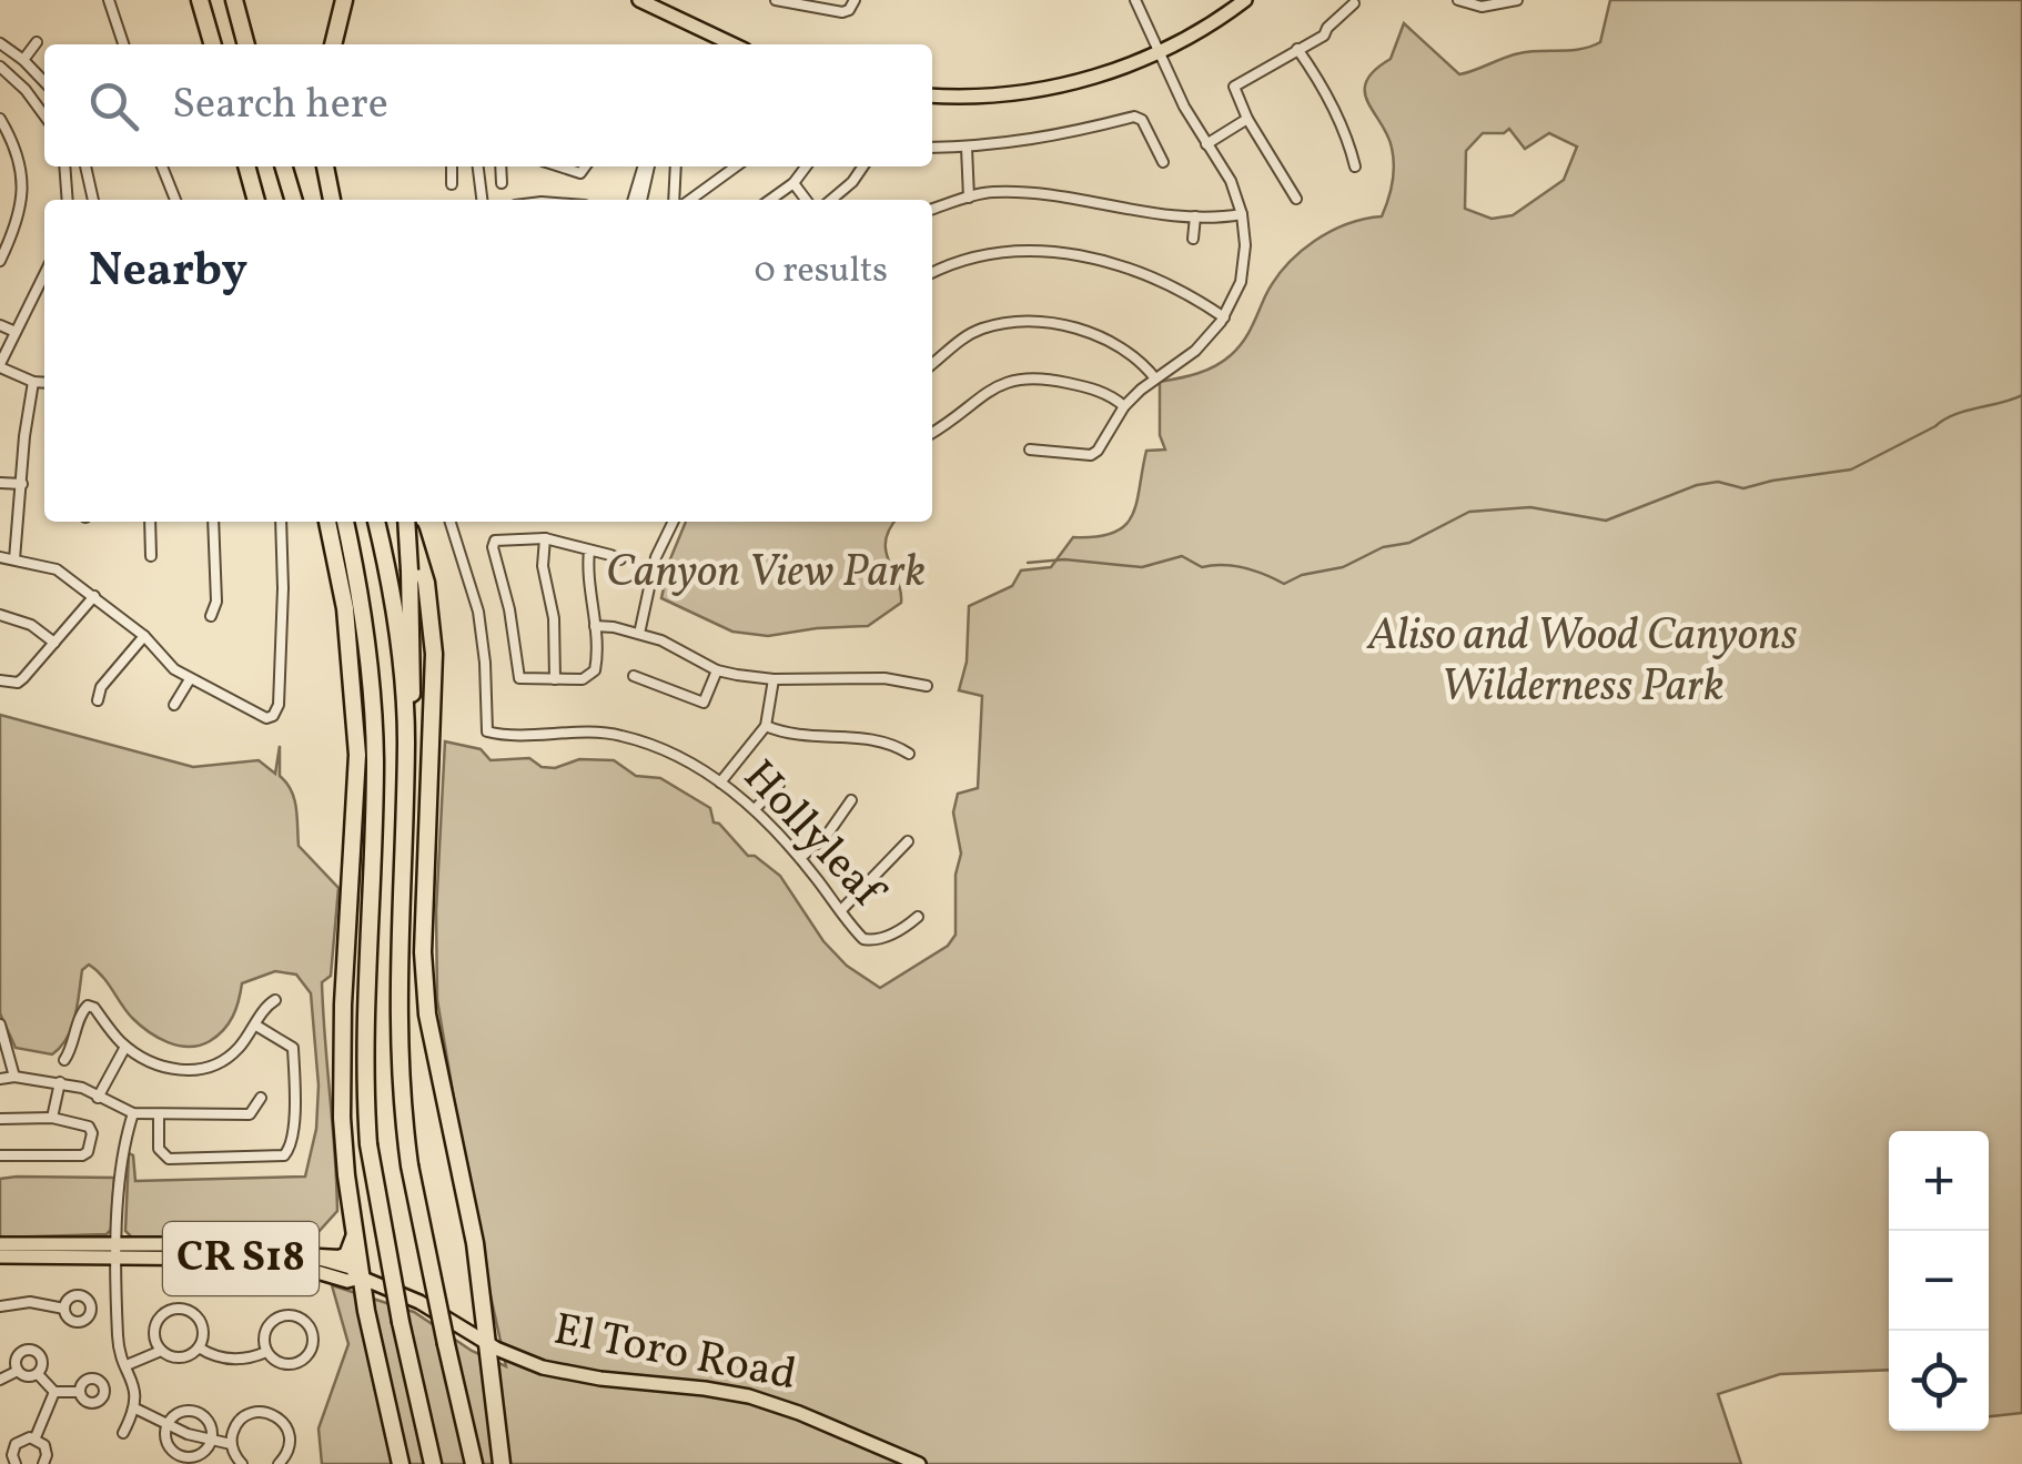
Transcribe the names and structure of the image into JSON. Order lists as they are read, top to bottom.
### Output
{
  "streets": {
    "main road": ["CR S18", "El Toro Road"],
    "street": ["Hollyleaf"]
  },
  "parks": ["Canyon View Park", "Aliso and Wood Canyons Wilderness Park"],
  "page": {
    "search": "Search here",
    "heading": ["Nearby", "0 results"],
    "map_buttons": ["+", "−"]
  }
}
